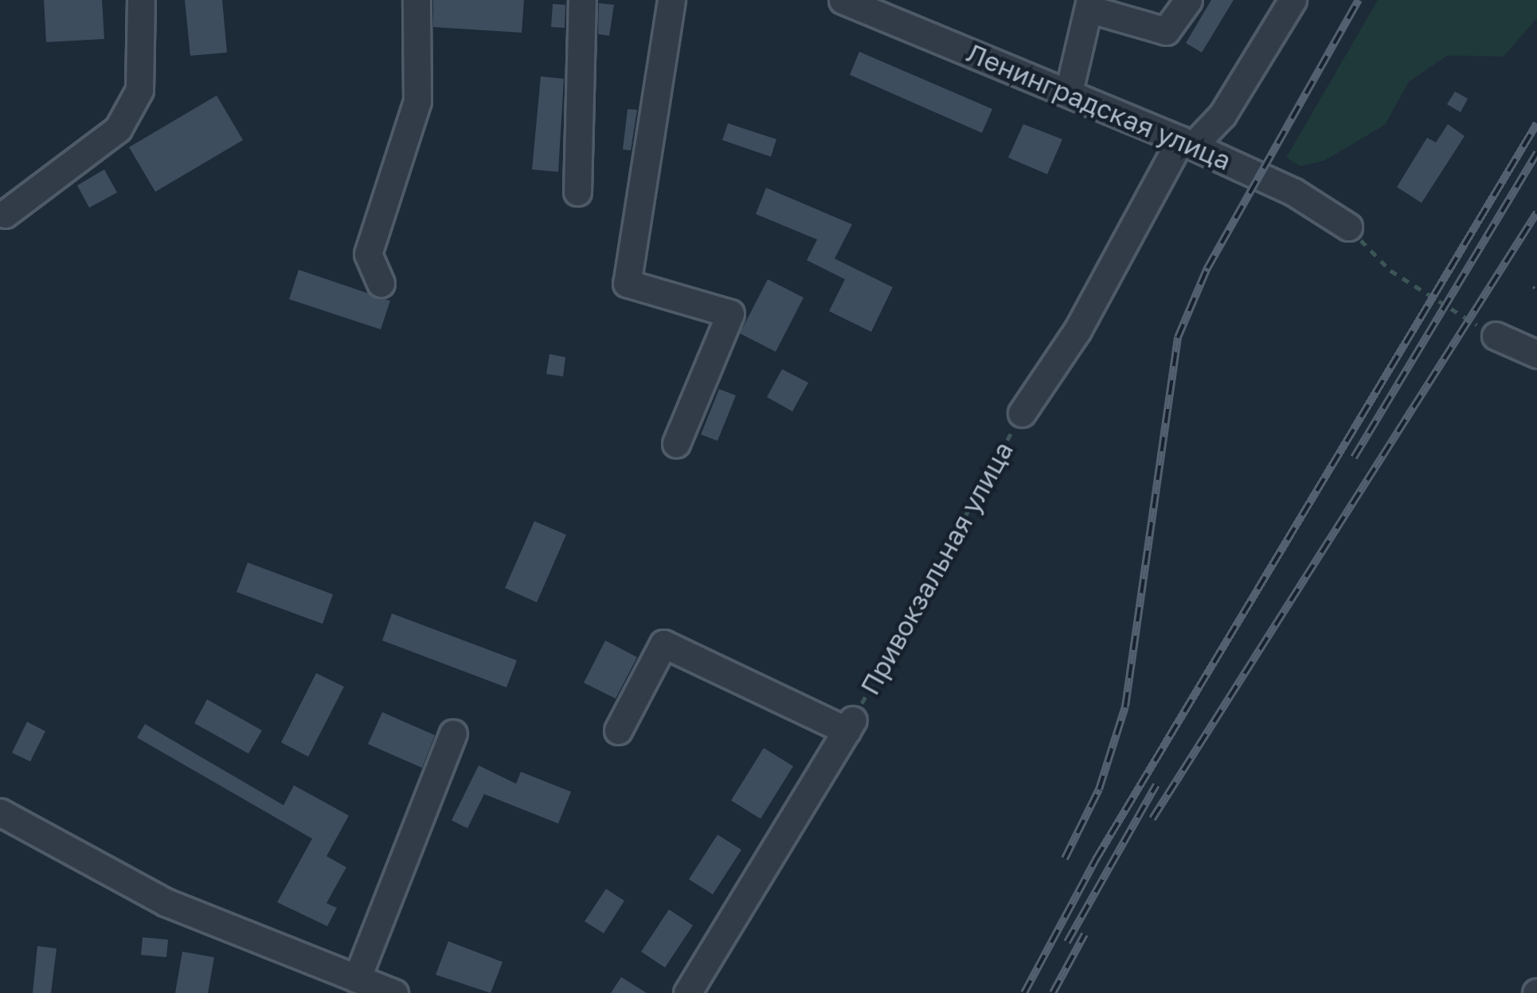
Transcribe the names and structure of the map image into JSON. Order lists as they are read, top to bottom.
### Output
{
  "streets": {
    "street": ["Ленинградская улица", "Привокзальная улица"]
  },
  "crossings": [
    ["Ленинградская улица", "Привокзальная улица"]
  ]
}
